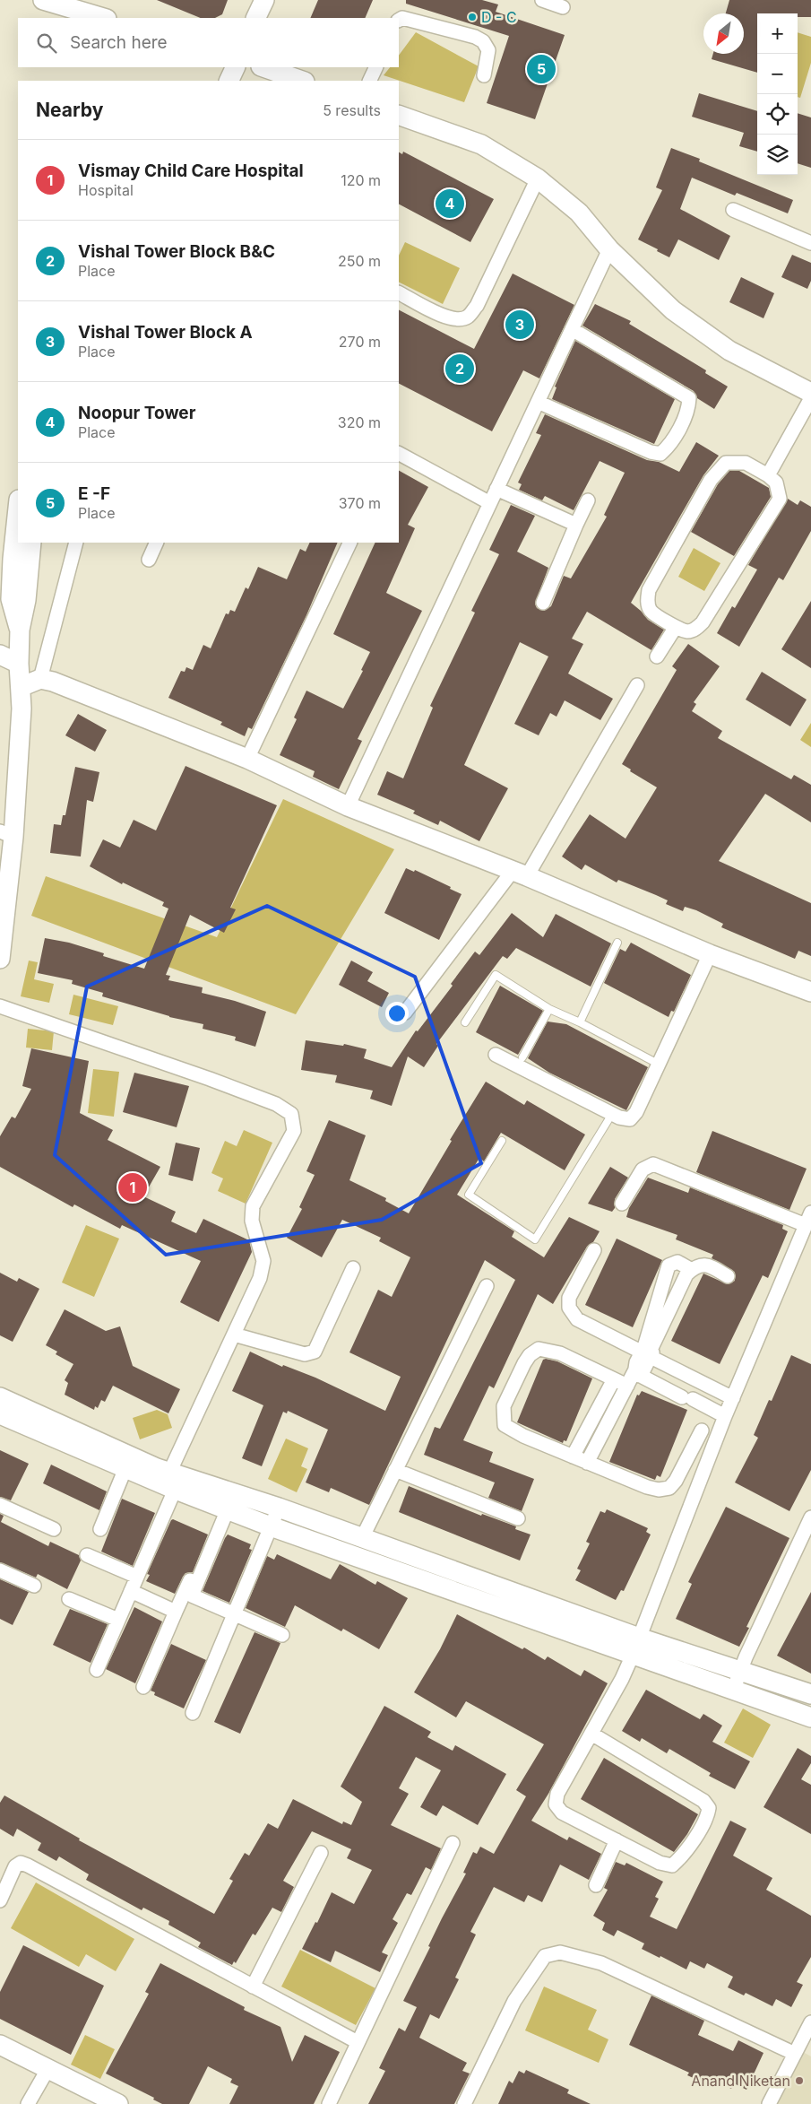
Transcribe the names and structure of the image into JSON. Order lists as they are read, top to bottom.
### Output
{
  "places": ["D - C", "Anand Niketan"],
  "north": "bottom left",
  "page": {
    "map_buttons": ["+", "−"],
    "search": "Search here",
    "pins": [
      "5",
      "4",
      "3",
      "2",
      "1"
    ],
    "heading": ["Nearby", "5 results"],
    "list": [
      {
        "mark": "1",
        "name": "Vismay Child Care Hospital",
        "note": "Hospital",
        "value": "120 m"
      },
      {
        "mark": "2",
        "name": "Vishal Tower Block B&C",
        "note": "Place",
        "value": "250 m"
      },
      {
        "mark": "3",
        "name": "Vishal Tower Block A",
        "note": "Place",
        "value": "270 m"
      },
      {
        "mark": "4",
        "name": "Noopur Tower",
        "note": "Place",
        "value": "320 m"
      },
      {
        "mark": "5",
        "name": "E -F",
        "note": "Place",
        "value": "370 m"
      }
    ]
  }
}
